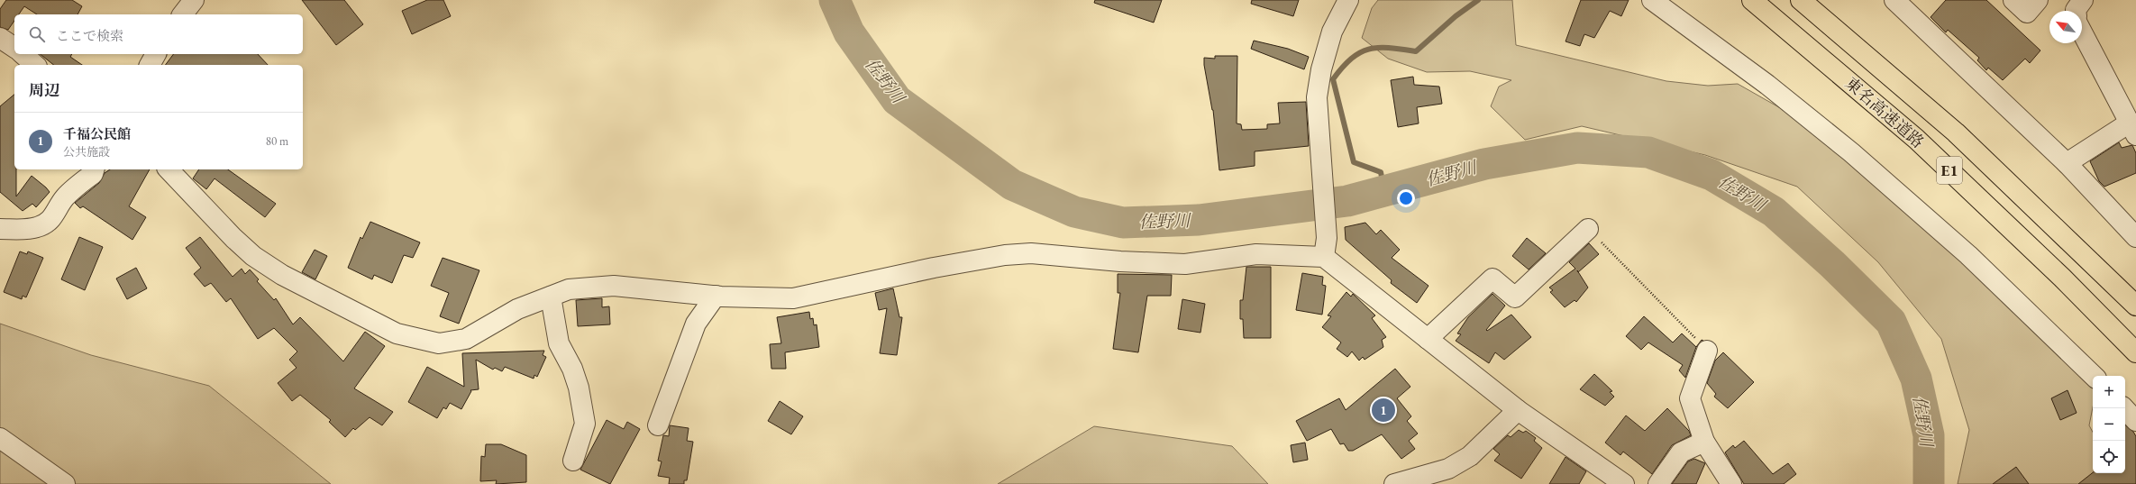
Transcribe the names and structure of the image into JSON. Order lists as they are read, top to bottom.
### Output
{
  "streets": {
    "highway": ["東名高速道路", "E1"]
  },
  "water": ["佐野川"],
  "north": "top left",
  "page": {
    "search": "ここで検索",
    "heading": "周辺",
    "list": [
      {
        "mark": "1",
        "name": "千福公民館",
        "note": "公共施設",
        "value": "80 m"
      }
    ],
    "map_buttons": ["+", "−"],
    "pins": "1"
  }
}
